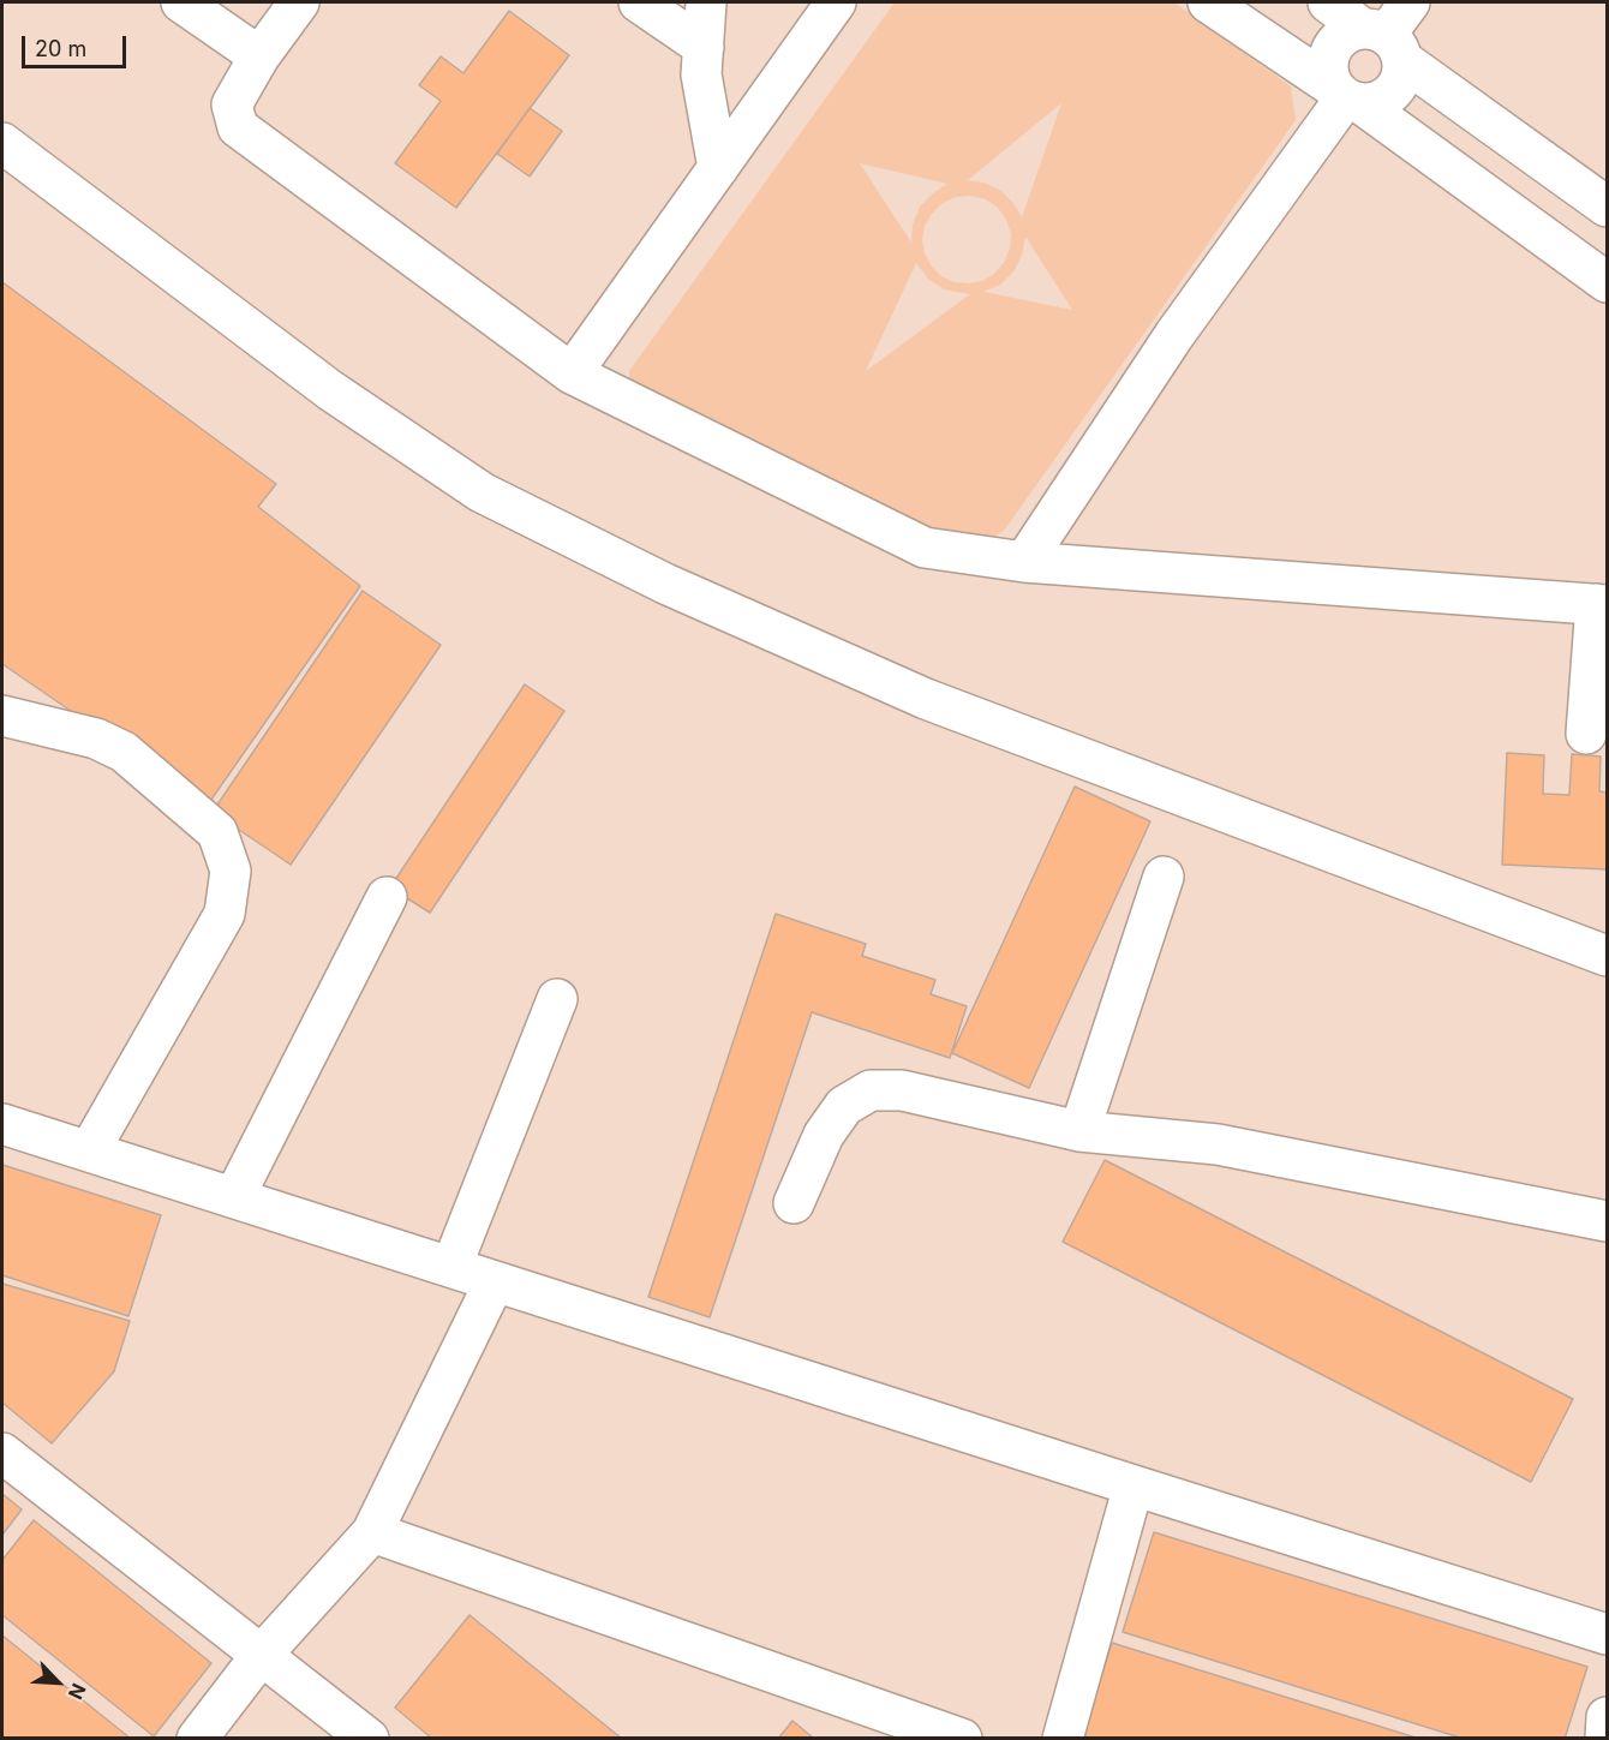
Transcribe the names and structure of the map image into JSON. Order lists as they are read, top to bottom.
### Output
{
  "scale_bar": "20 m",
  "north": "bottom right"
}
